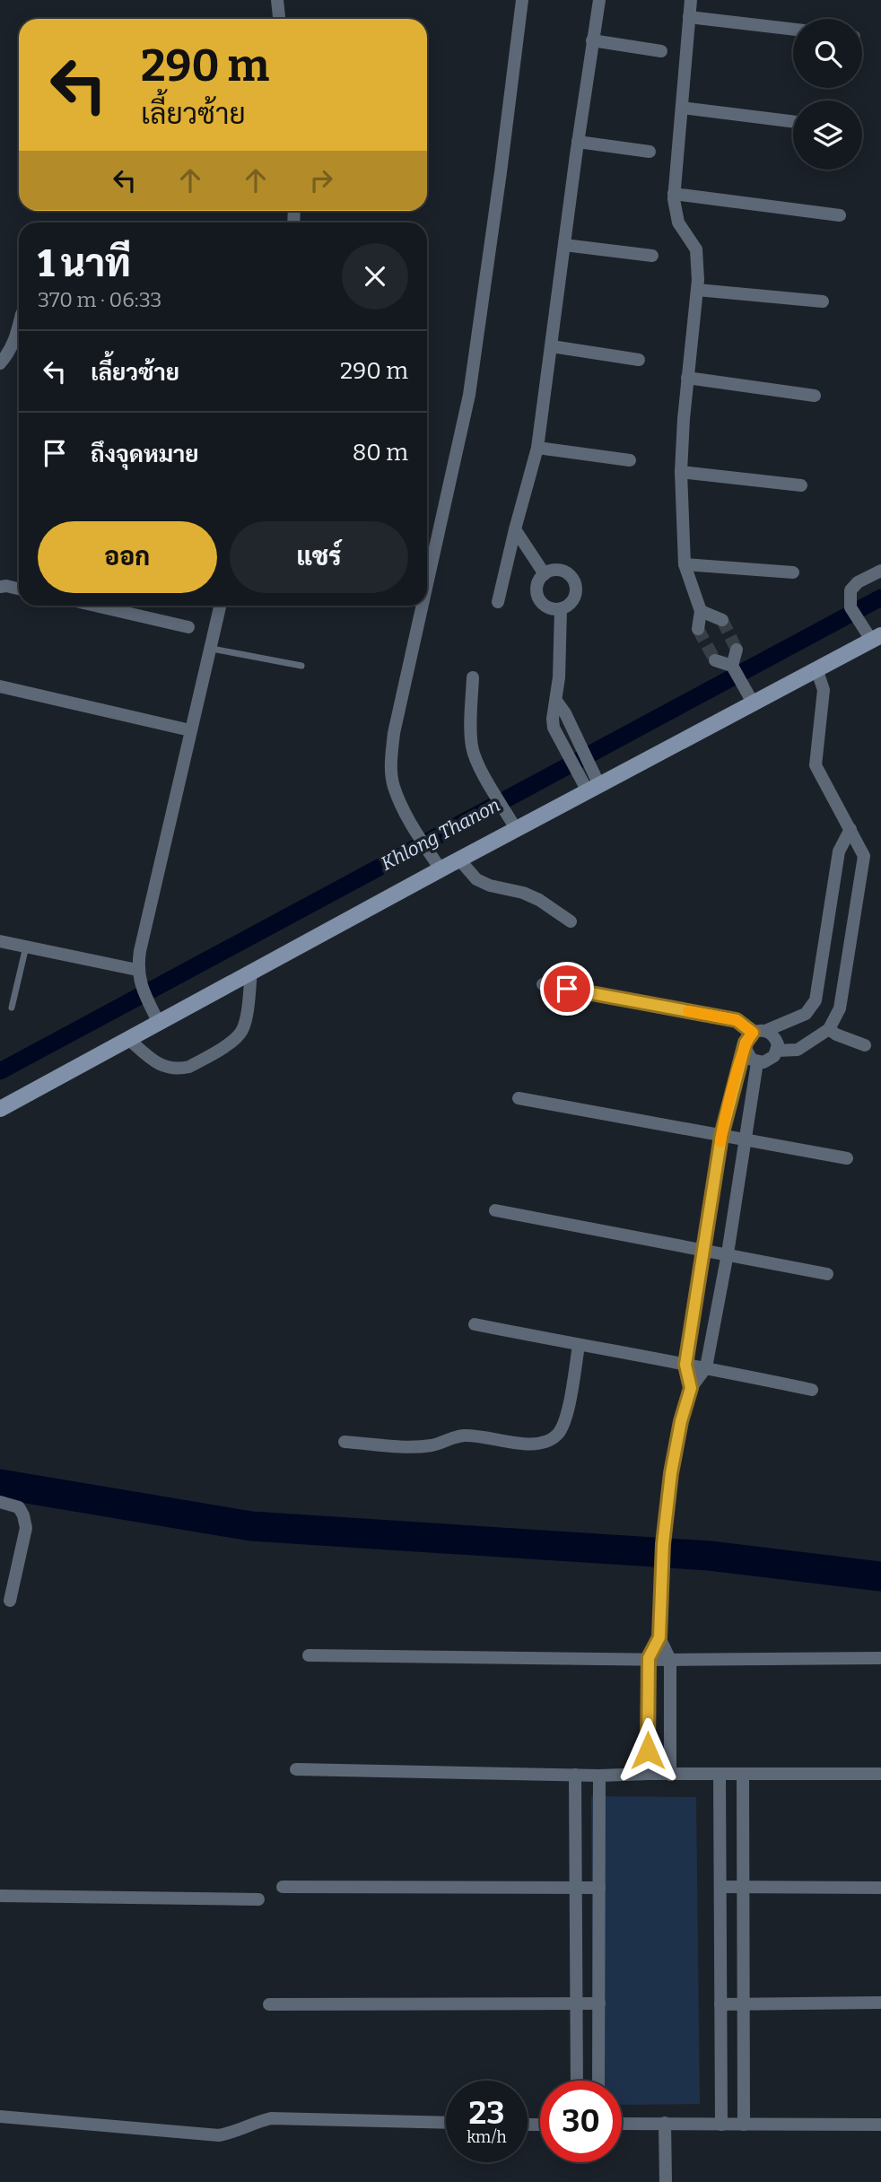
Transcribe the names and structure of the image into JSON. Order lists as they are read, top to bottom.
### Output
{
  "water": ["Khlong Thanon"],
  "page": {
    "turn": ["290 m", "เลี้ยวซ้าย"],
    "heading": ["1 นาที", "370 m · 06:33"],
    "list": [
      {
        "name": "เลี้ยวซ้าย",
        "value": "290 m"
      },
      {
        "name": "ถึงจุดหมาย",
        "value": "80 m"
      }
    ],
    "buttons": ["ออก", "แชร์"],
    "speed": "23 km/h",
    "limit": "30"
  }
}
